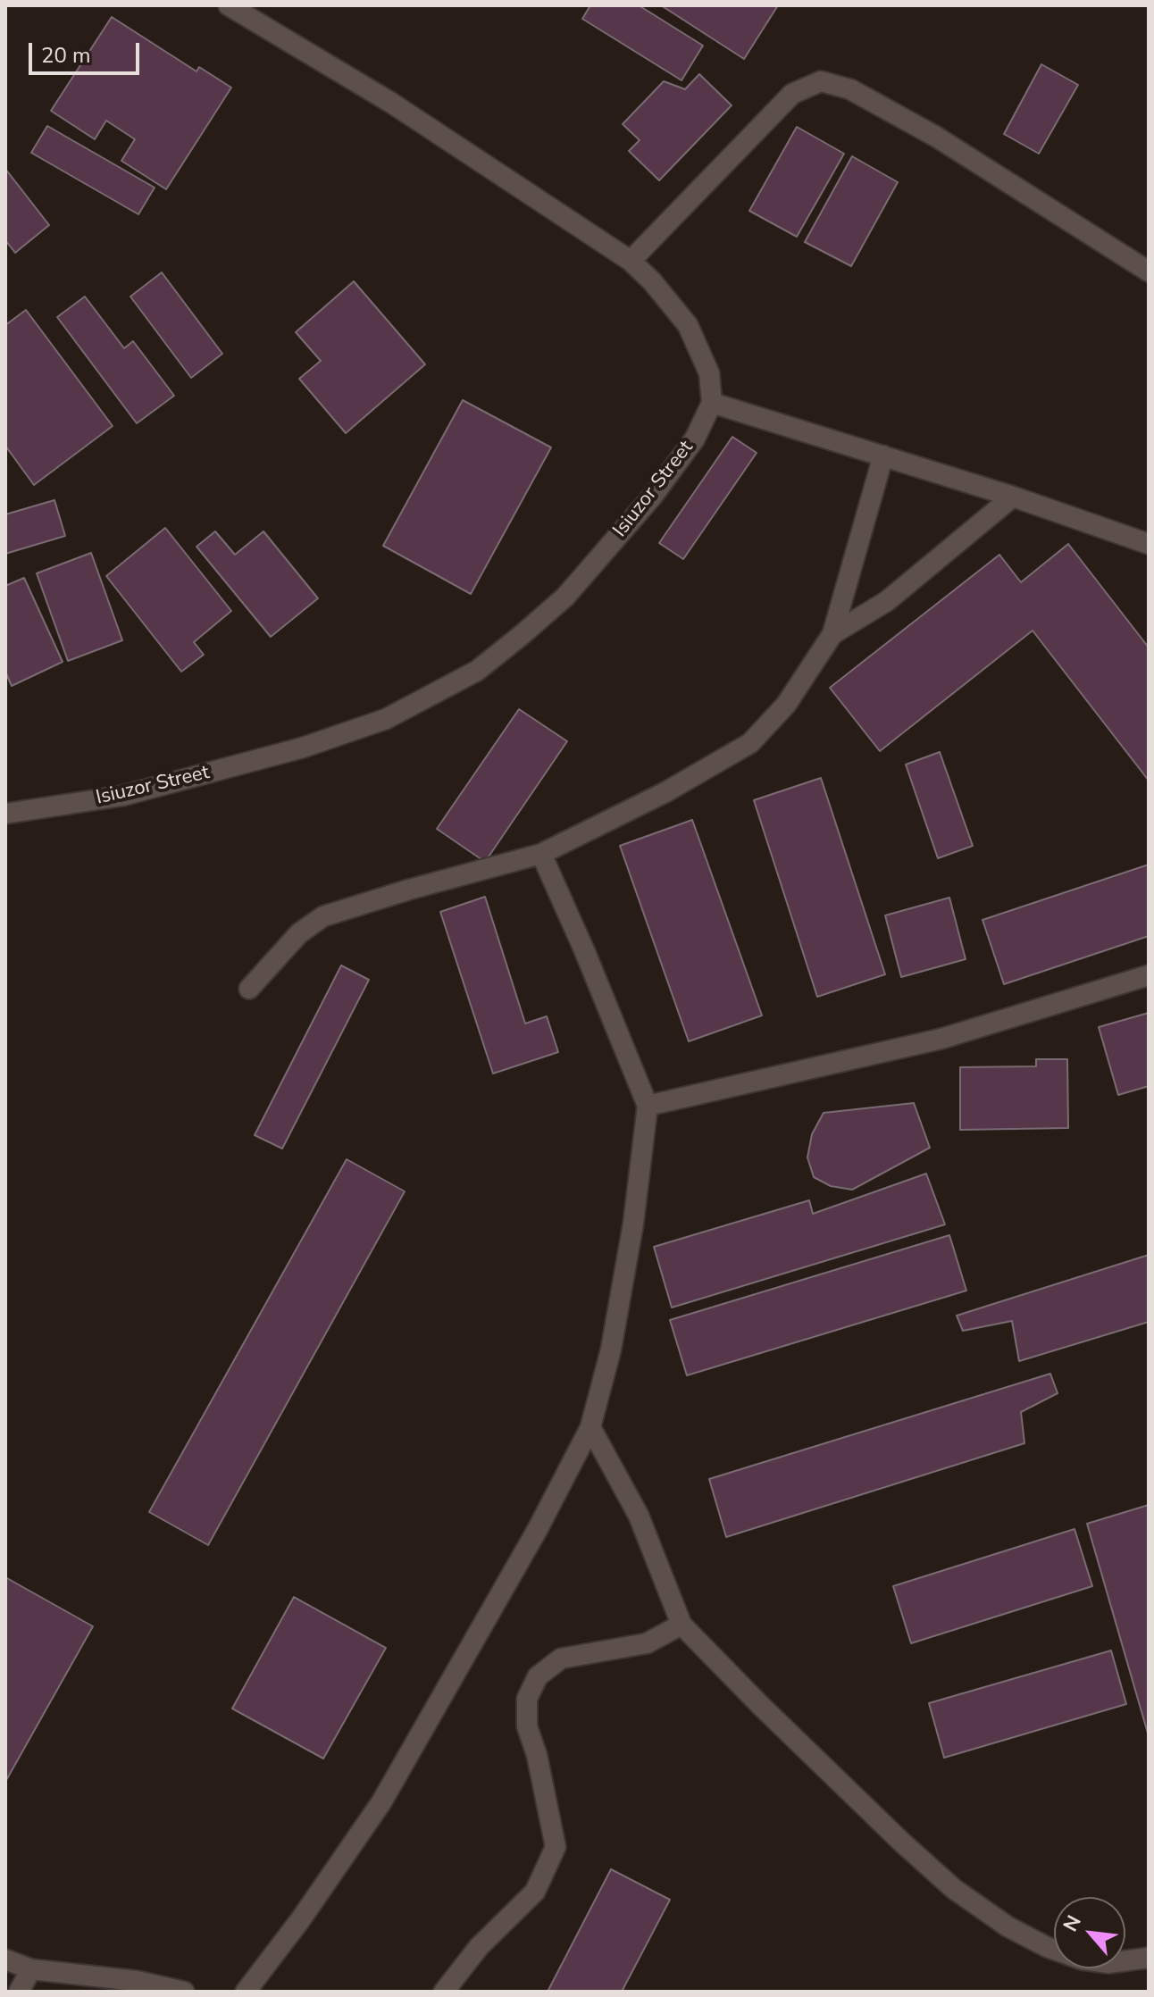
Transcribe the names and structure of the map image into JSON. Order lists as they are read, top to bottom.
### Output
{
  "streets": {
    "street": ["Isiuzor Street"]
  },
  "scale_bar": "20 m",
  "north": "top left"
}
